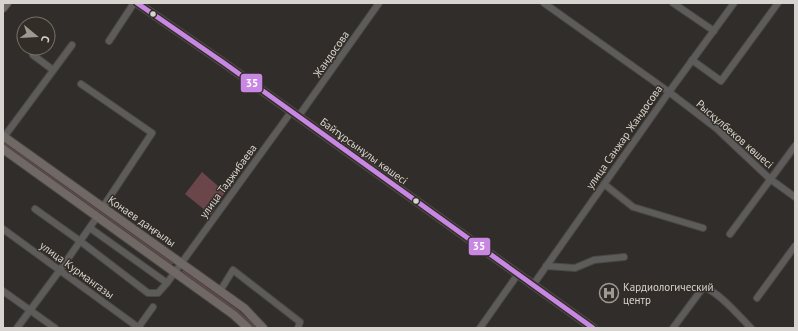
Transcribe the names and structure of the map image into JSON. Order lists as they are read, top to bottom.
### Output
{
  "streets": {
    "main road": ["Байтұрсынұлы көшесі", "Қонаев даңғылы"],
    "street": [
      "Жандосова",
      "Рысқұлбеков көшесі",
      "улица Санжар Жандосова",
      "улица Таджибаева",
      "улица Курмангазы"
    ]
  },
  "crossings": [
    ["Жандосова", "Байтұрсынұлы көшесі"],
    ["Рысқұлбеков көшесі", "улица Санжар Жандосова"],
    ["улица Санжар Жандосова", "Байтұрсынұлы көшесі"],
    ["Байтұрсынұлы көшесі", "улица Таджибаева"],
    ["улица Таджибаева", "Қонаев даңғылы"]
  ],
  "places": {
    "hospital": ["Кардиологический центр"]
  },
  "lines": ["transit line 35"],
  "north": "right"
}
